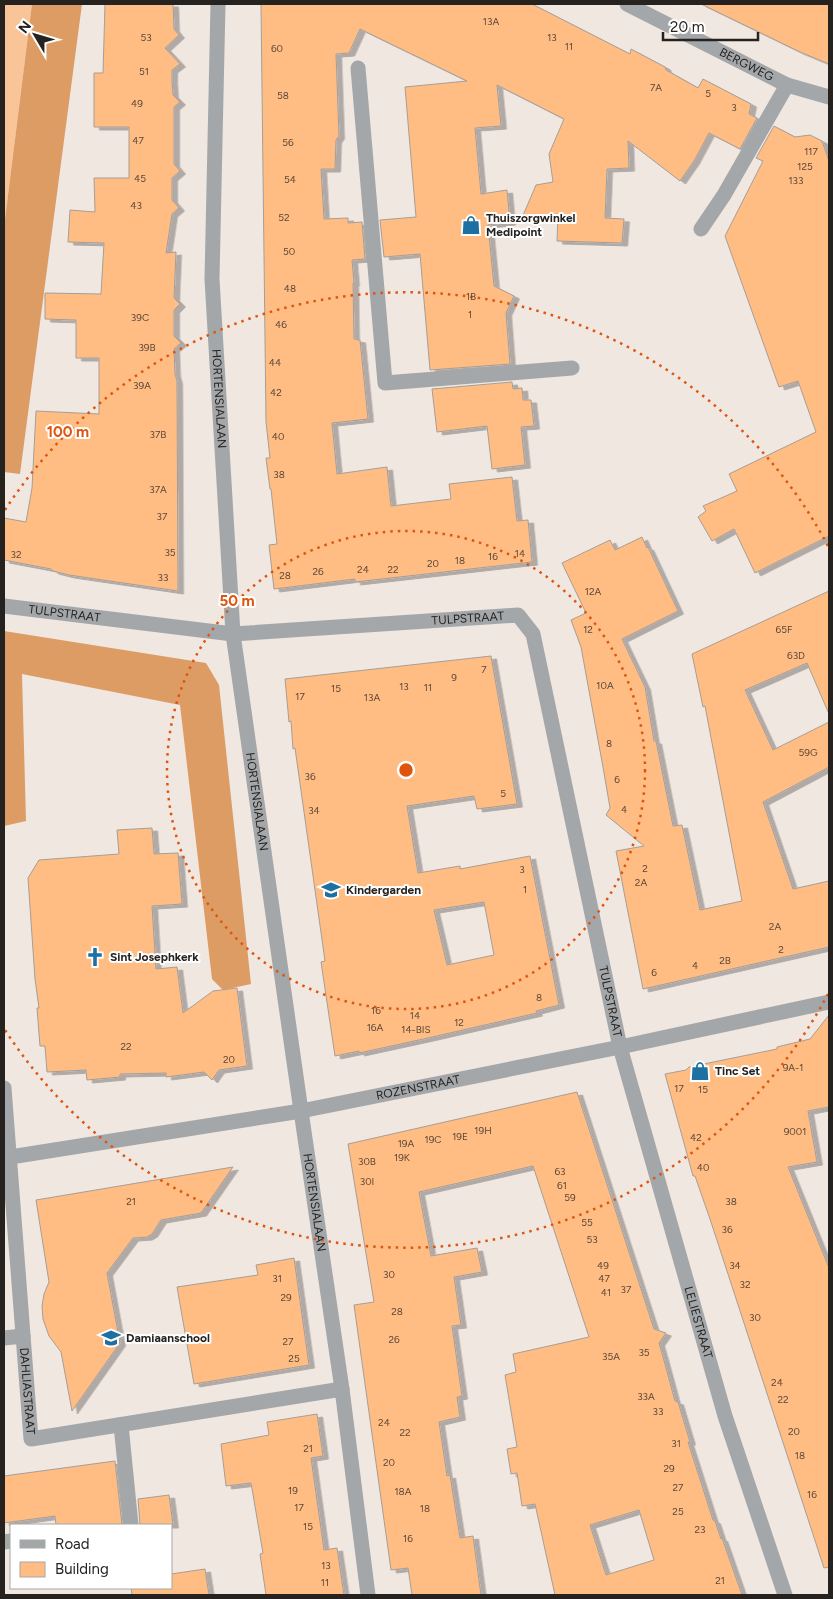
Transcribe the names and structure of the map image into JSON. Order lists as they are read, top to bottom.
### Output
{
  "streets": {
    "street": [
      "BERGWEG",
      "HORTENSIALAAN",
      "TULPSTRAAT",
      "ROZENSTRAAT",
      "LELIESTRAAT",
      "DAHLIASTRAAT"
    ]
  },
  "crossings": [
    ["HORTENSIALAAN", "TULPSTRAAT"],
    ["HORTENSIALAAN", "ROZENSTRAAT"],
    ["HORTENSIALAAN", "DAHLIASTRAAT"],
    ["TULPSTRAAT", "ROZENSTRAAT"],
    ["TULPSTRAAT", "LELIESTRAAT"],
    ["ROZENSTRAAT", "LELIESTRAAT"],
    ["ROZENSTRAAT", "DAHLIASTRAAT"]
  ],
  "places": {
    "shop": ["Thuiszorgwinkel Medipoint", "Tinc Set"],
    "school or university": ["Kindergarden", "Damiaanschool"],
    "church": ["Sint Josephkerk"]
  },
  "house_numbers": [
    "13A",
    "53",
    "13",
    "11",
    "60",
    "51",
    "7A",
    "5",
    "58",
    "49",
    "3",
    "47",
    "56",
    "117",
    "125",
    "45",
    "54",
    "133",
    "43",
    "52",
    "50",
    "48",
    "1B",
    "1",
    "39C",
    "46",
    "39B",
    "44",
    "39A",
    "42",
    "37B",
    "40",
    "38",
    "37A",
    "37",
    "35",
    "14",
    "32",
    "16",
    "18",
    "20",
    "24",
    "22",
    "26",
    "28",
    "33",
    "12A",
    "12",
    "65F",
    "63D",
    "7",
    "9",
    "10A",
    "13",
    "11",
    "15",
    "17",
    "13A",
    "8",
    "59G",
    "36",
    "6",
    "5",
    "4",
    "34",
    "2",
    "3",
    "2A",
    "1",
    "2A",
    "2",
    "2B",
    "4",
    "6",
    "8",
    "16",
    "14",
    "12",
    "16A",
    "14-BIS",
    "22",
    "20",
    "9A-1",
    "17",
    "15",
    "19H",
    "9001",
    "19E",
    "42",
    "19C",
    "19A",
    "19K",
    "30B",
    "40",
    "63",
    "30I",
    "61",
    "59",
    "21",
    "38",
    "55",
    "36",
    "53",
    "49",
    "34",
    "30",
    "31",
    "47",
    "32",
    "37",
    "41",
    "29",
    "28",
    "30",
    "26",
    "27",
    "35",
    "35A",
    "25",
    "24",
    "33A",
    "22",
    "33",
    "24",
    "20",
    "22",
    "31",
    "21",
    "18",
    "20",
    "29",
    "27",
    "19",
    "18A",
    "16",
    "17",
    "18",
    "25",
    "15",
    "23",
    "16",
    "13",
    "21",
    "11"
  ],
  "legend": ["Road", "Building"],
  "scale_bar": "20 m",
  "north": "top left",
  "rings": ["100 m", "50 m"]
}
